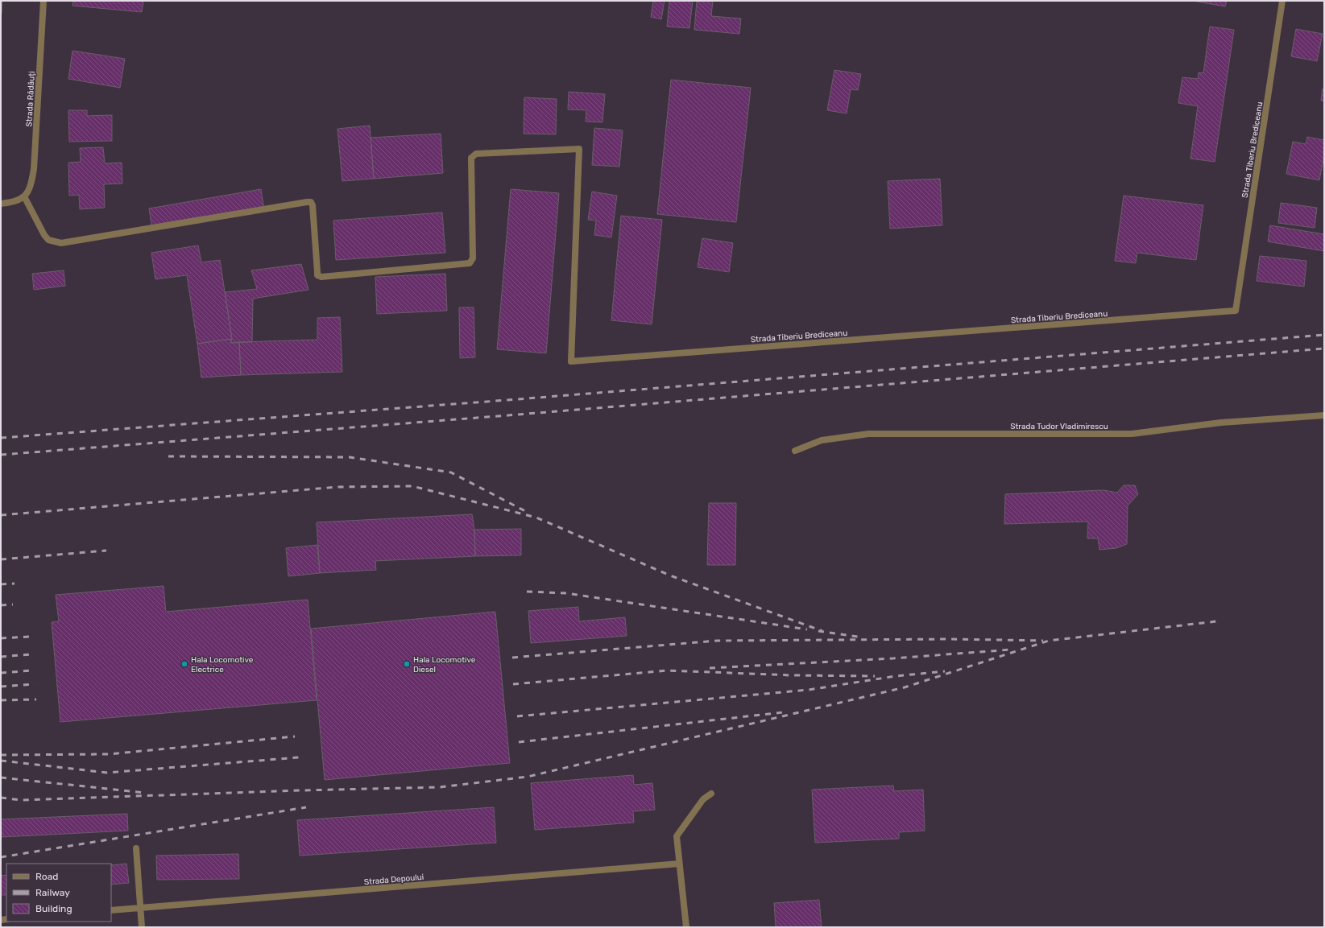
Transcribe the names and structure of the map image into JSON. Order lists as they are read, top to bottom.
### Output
{
  "streets": {
    "street": [
      "Strada Rădăuți",
      "Strada Tiberiu Brediceanu",
      "Strada Tudor Vladimirescu",
      "Strada Depoului"
    ]
  },
  "crossings": [
    ["Strada Rădăuți", "Strada Tiberiu Brediceanu"]
  ],
  "places": ["Hala Locomotive Electrice", "Hala Locomotive Diesel"],
  "legend": ["Road", "Railway", "Building"]
}
